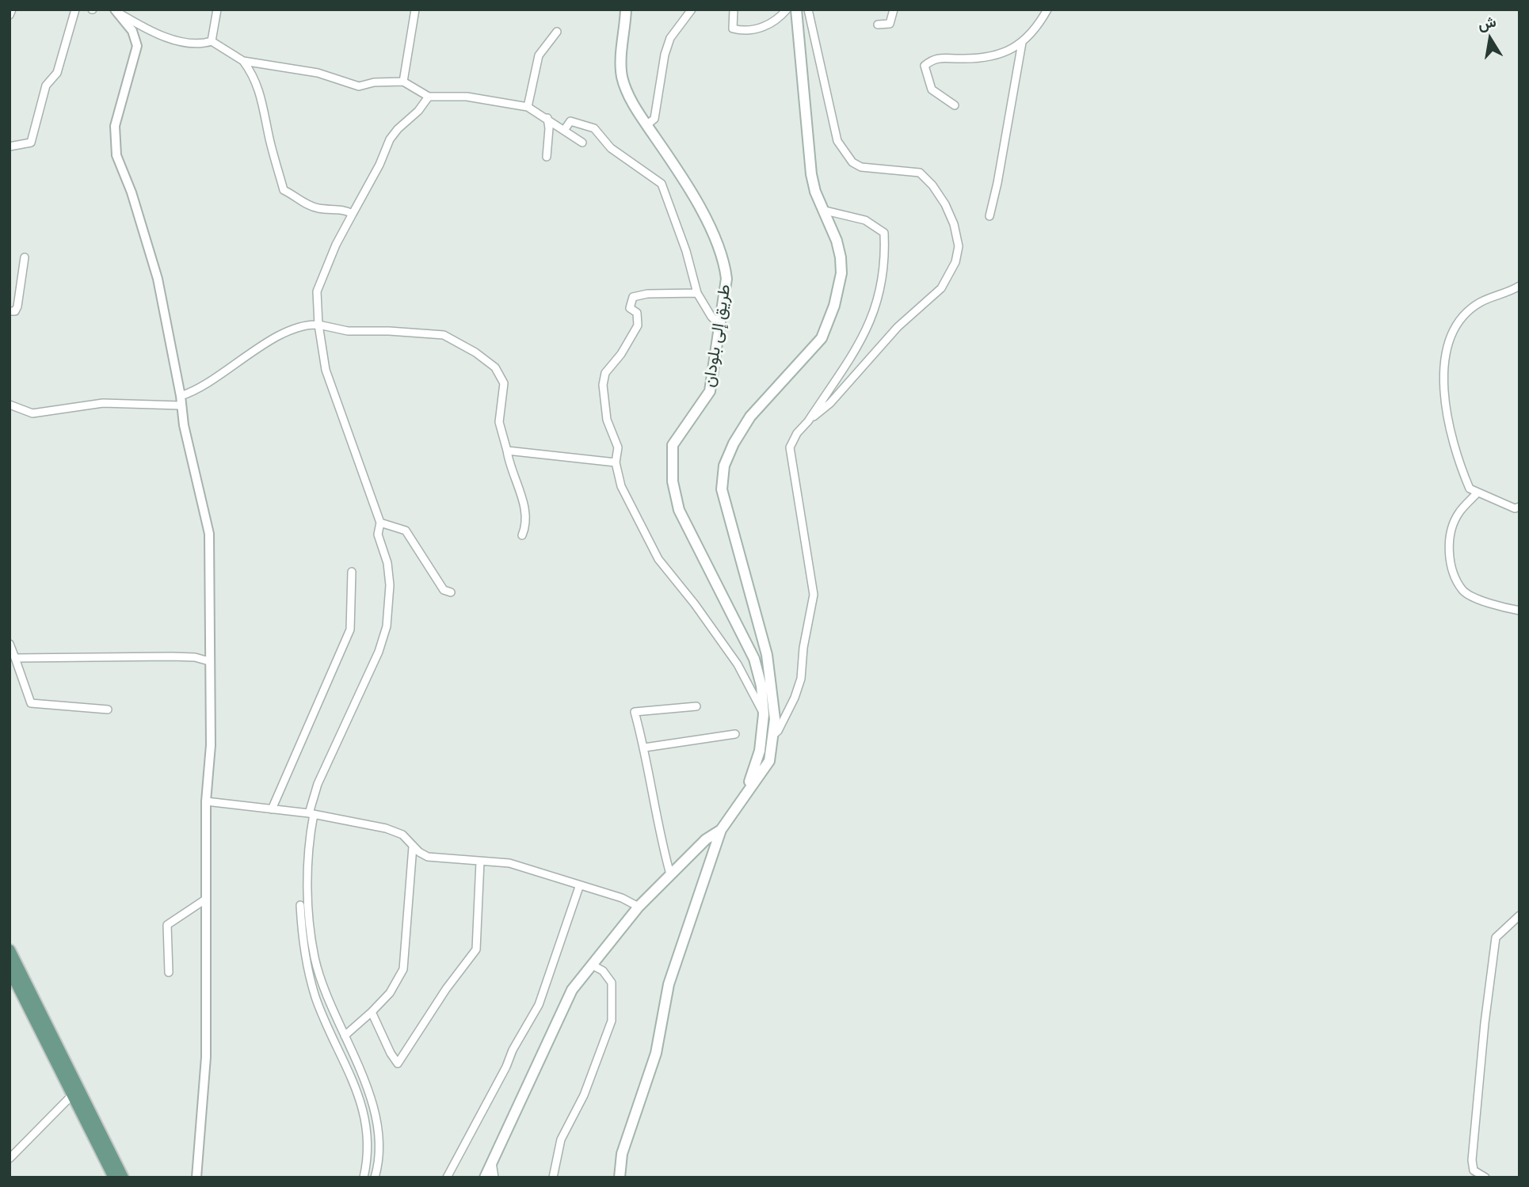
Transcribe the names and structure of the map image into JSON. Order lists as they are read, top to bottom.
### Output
{
  "streets": {
    "main road": ["طريق إلى بلودان"]
  },
  "north": "top"
}
